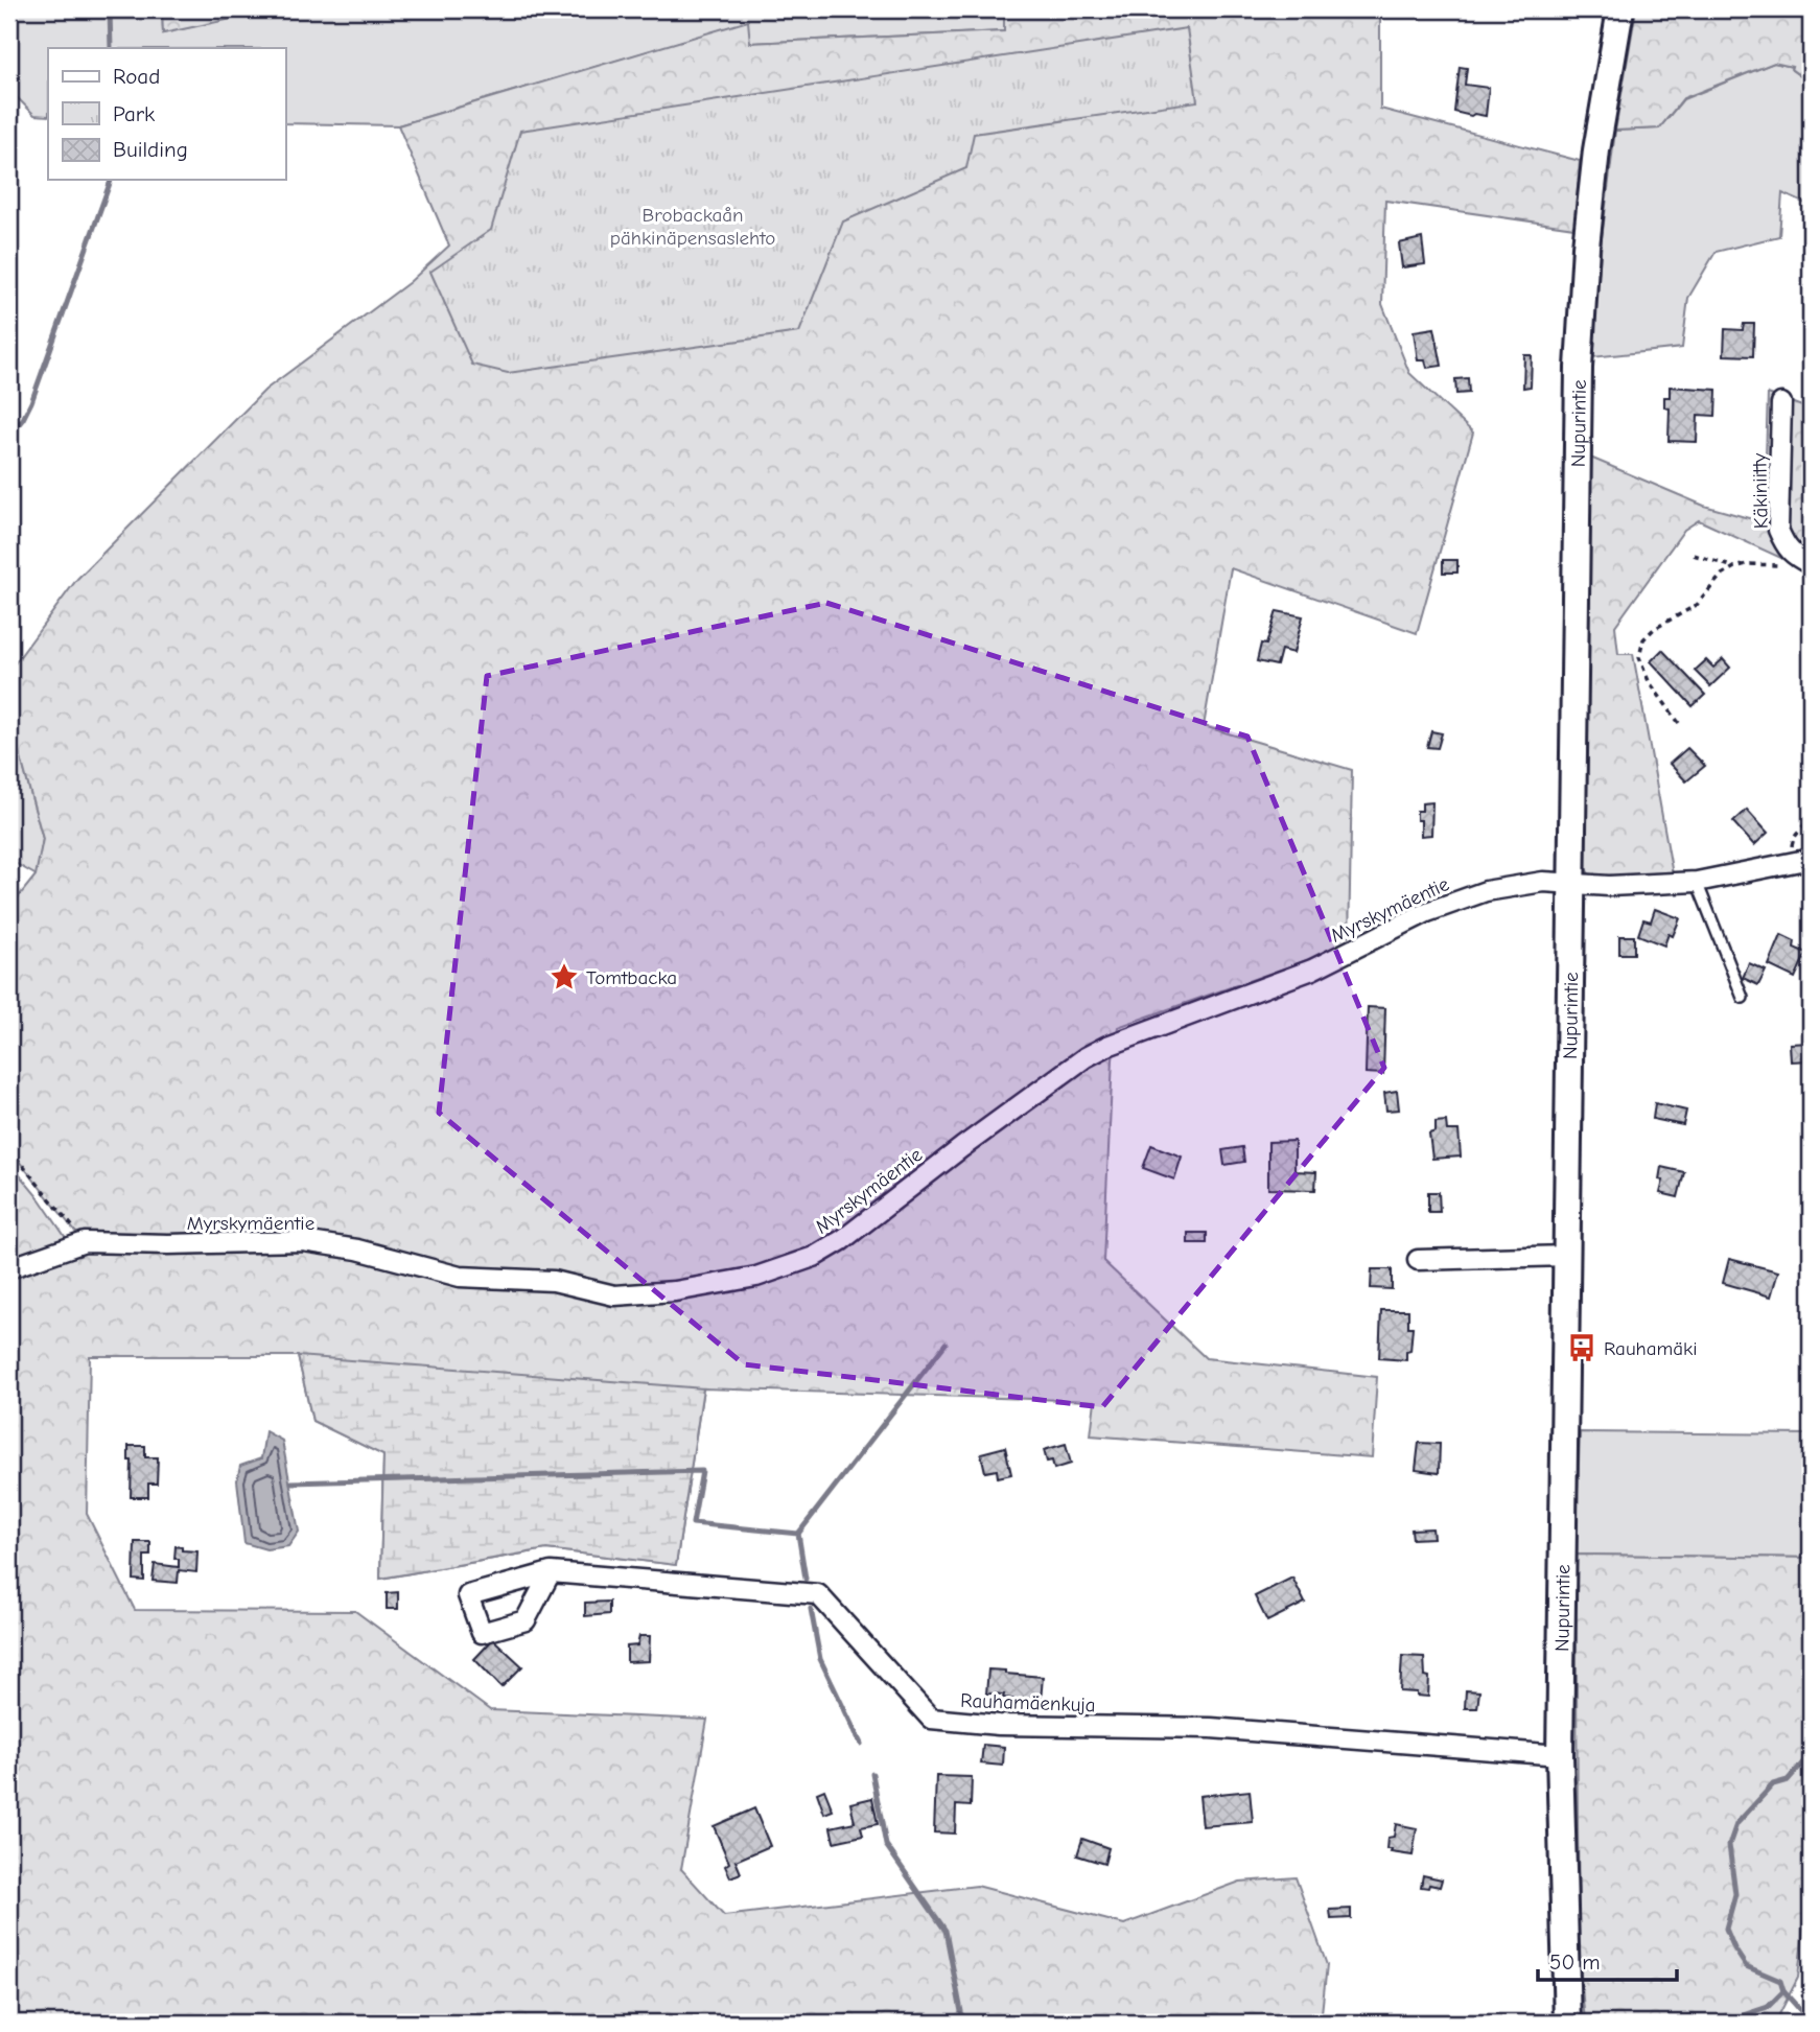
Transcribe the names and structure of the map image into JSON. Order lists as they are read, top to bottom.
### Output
{
  "streets": {
    "main road": ["Nupurintie"],
    "street": ["Käkiniitty", "Myrskymäentie", "Rauhamäenkuja"]
  },
  "crossings": [
    ["Nupurintie", "Myrskymäentie"],
    ["Nupurintie", "Rauhamäenkuja"]
  ],
  "parks": ["Brobackaån pähkinäpensaslehto"],
  "places": {
    "place": ["Tomtbacka"],
    "bus stop": ["Rauhamäki"]
  },
  "legend": ["Road", "Park", "Building"],
  "scale_bar": "50 m"
}
